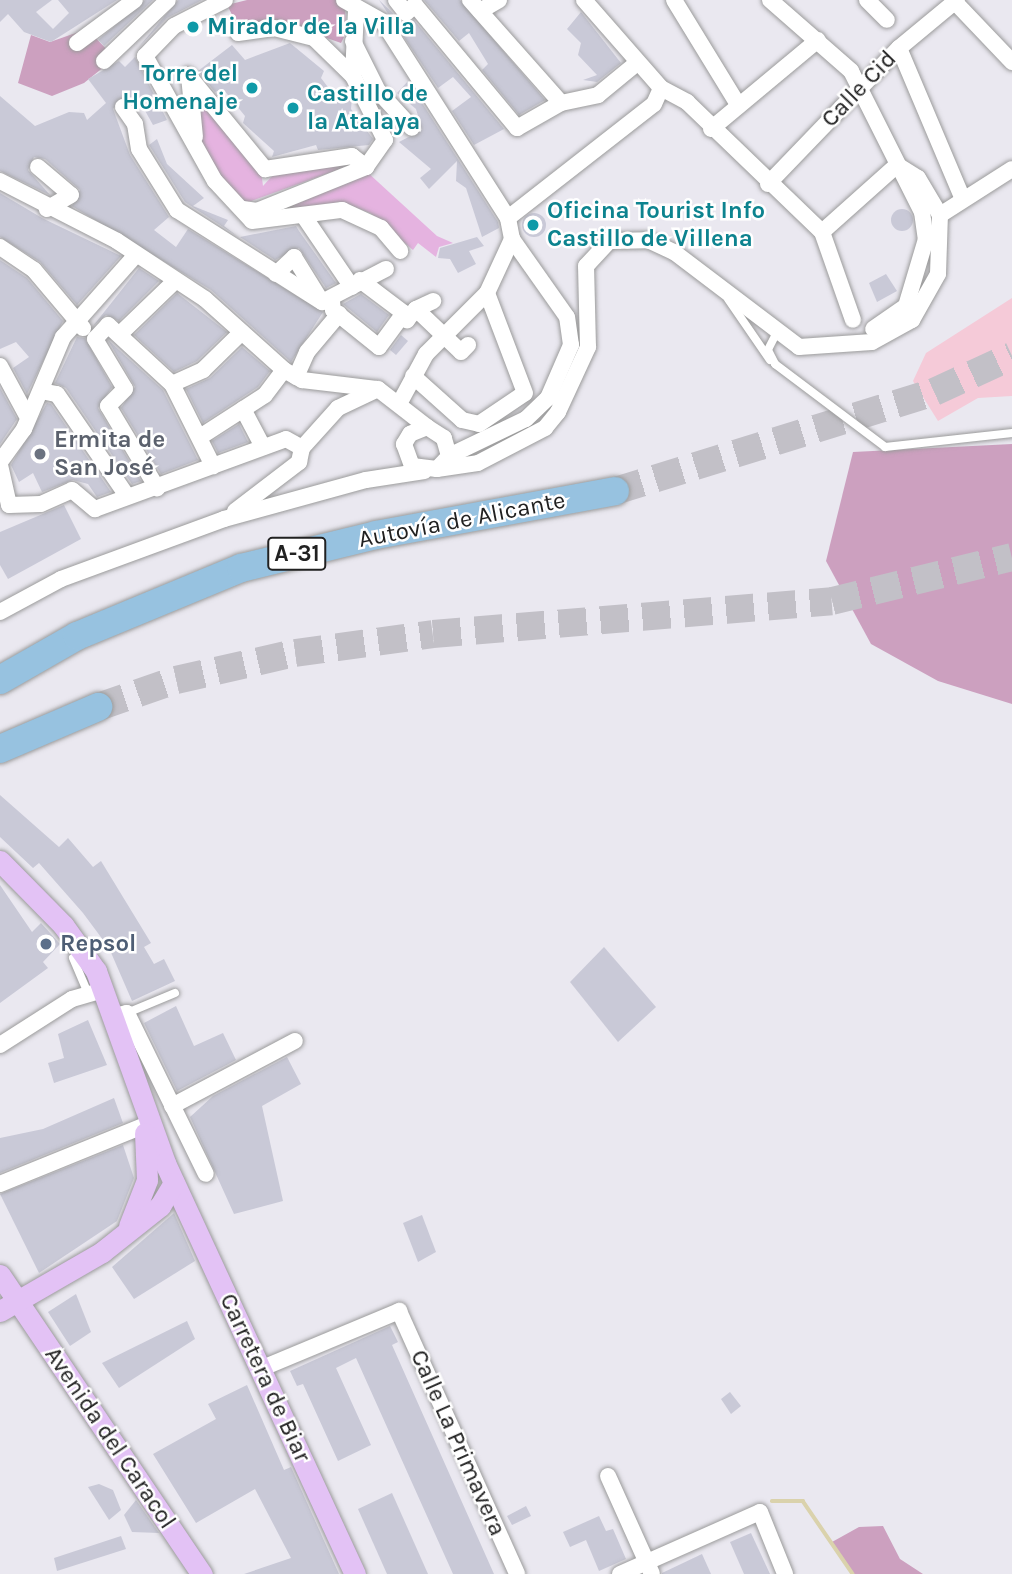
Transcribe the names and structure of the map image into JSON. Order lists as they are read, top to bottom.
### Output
{
  "streets": {
    "highway": ["Autovía de Alicante", "A-31"],
    "main road": ["Carretera de Biar", "Avenida del Caracol"],
    "street": ["Calle Cid", "Calle La Primavera"]
  },
  "crossings": [
    ["Carretera de Biar", "Calle La Primavera"]
  ],
  "places": [
    "Mirador de la Villa",
    "Torre del Homenaje",
    "Castillo de la Atalaya",
    "Oficina Tourist Info Castillo de Villena",
    "Ermita de San José",
    "Repsol"
  ]
}
